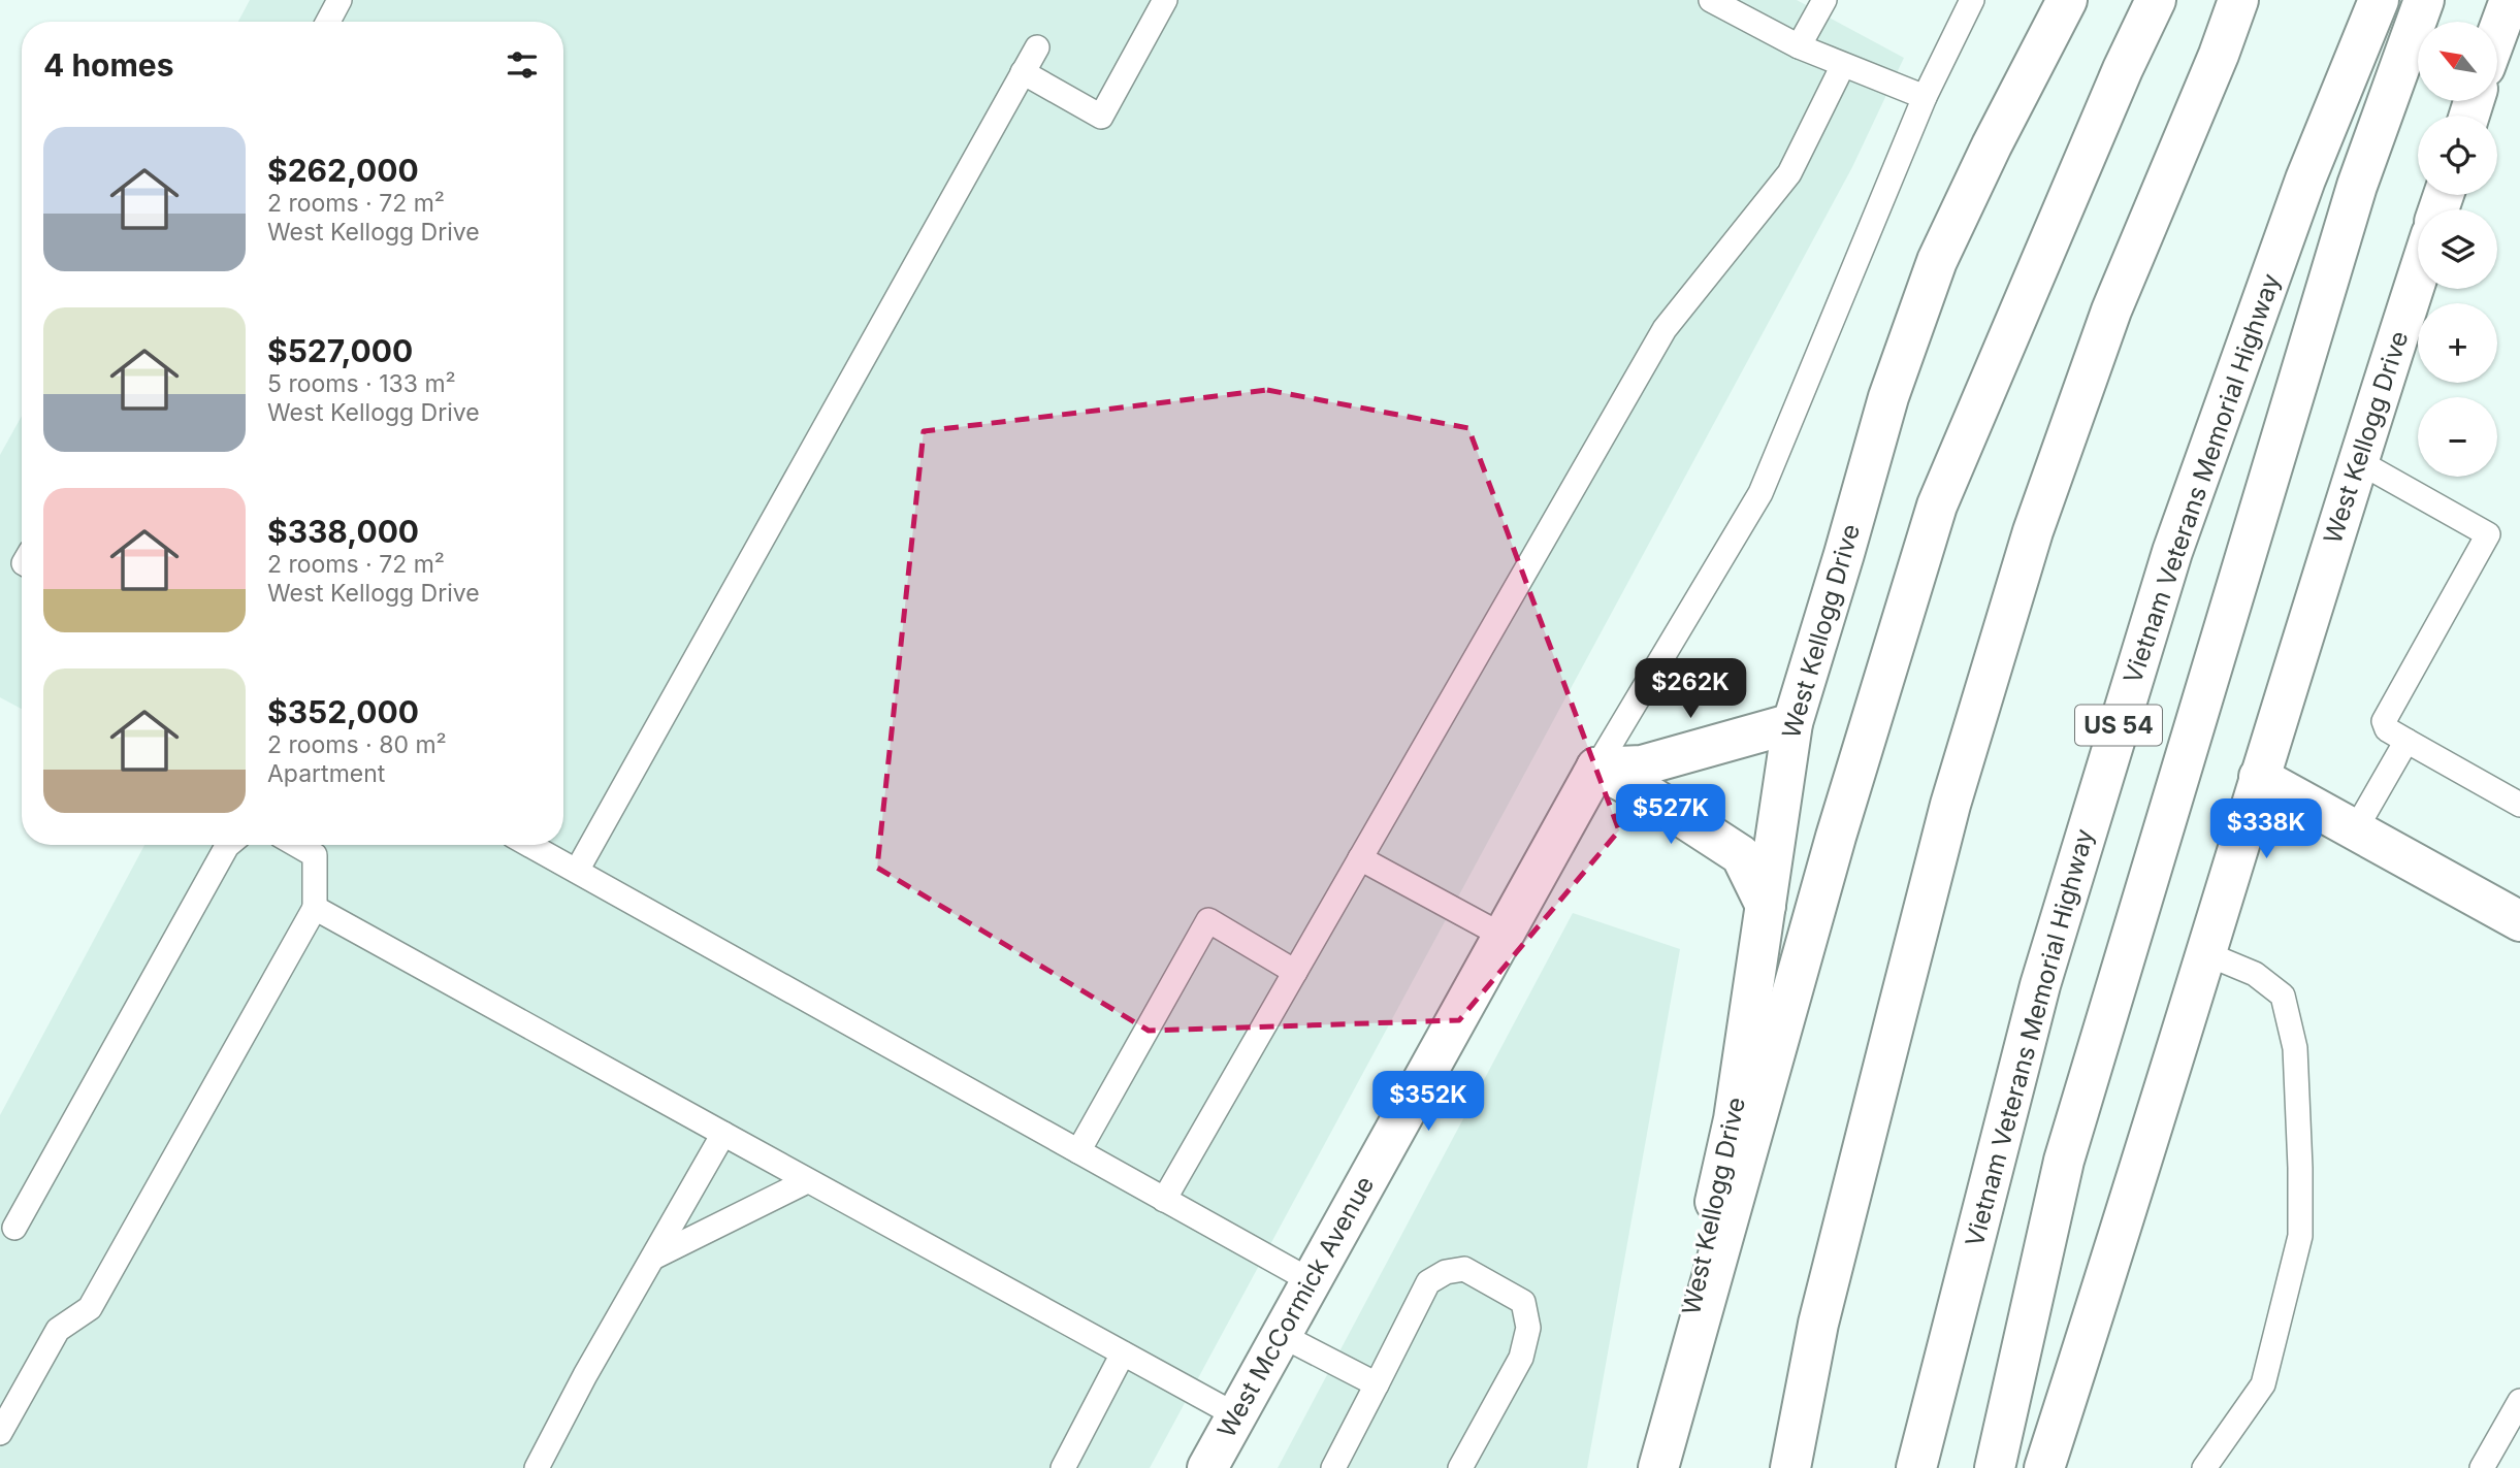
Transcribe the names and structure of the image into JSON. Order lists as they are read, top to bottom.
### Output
{
  "streets": {
    "main road": [
      "West Kellogg Drive",
      "Vietnam Veterans Memorial Highway",
      "US 54",
      "West McCormick Avenue"
    ]
  },
  "north": "top left",
  "page": {
    "map_buttons": ["+", "−"],
    "heading": "4 homes",
    "list": [
      {
        "name": "$262,000",
        "note": "2 rooms · 72 m² · West Kellogg Drive"
      },
      {
        "name": "$527,000",
        "note": "5 rooms · 133 m² · West Kellogg Drive"
      },
      {
        "name": "$338,000",
        "note": "2 rooms · 72 m² · West Kellogg Drive"
      },
      {
        "name": "$352,000",
        "note": "2 rooms · 80 m² · Apartment"
      }
    ],
    "price": [
      "$262K",
      "$527K",
      "$338K",
      "$352K"
    ]
  }
}
